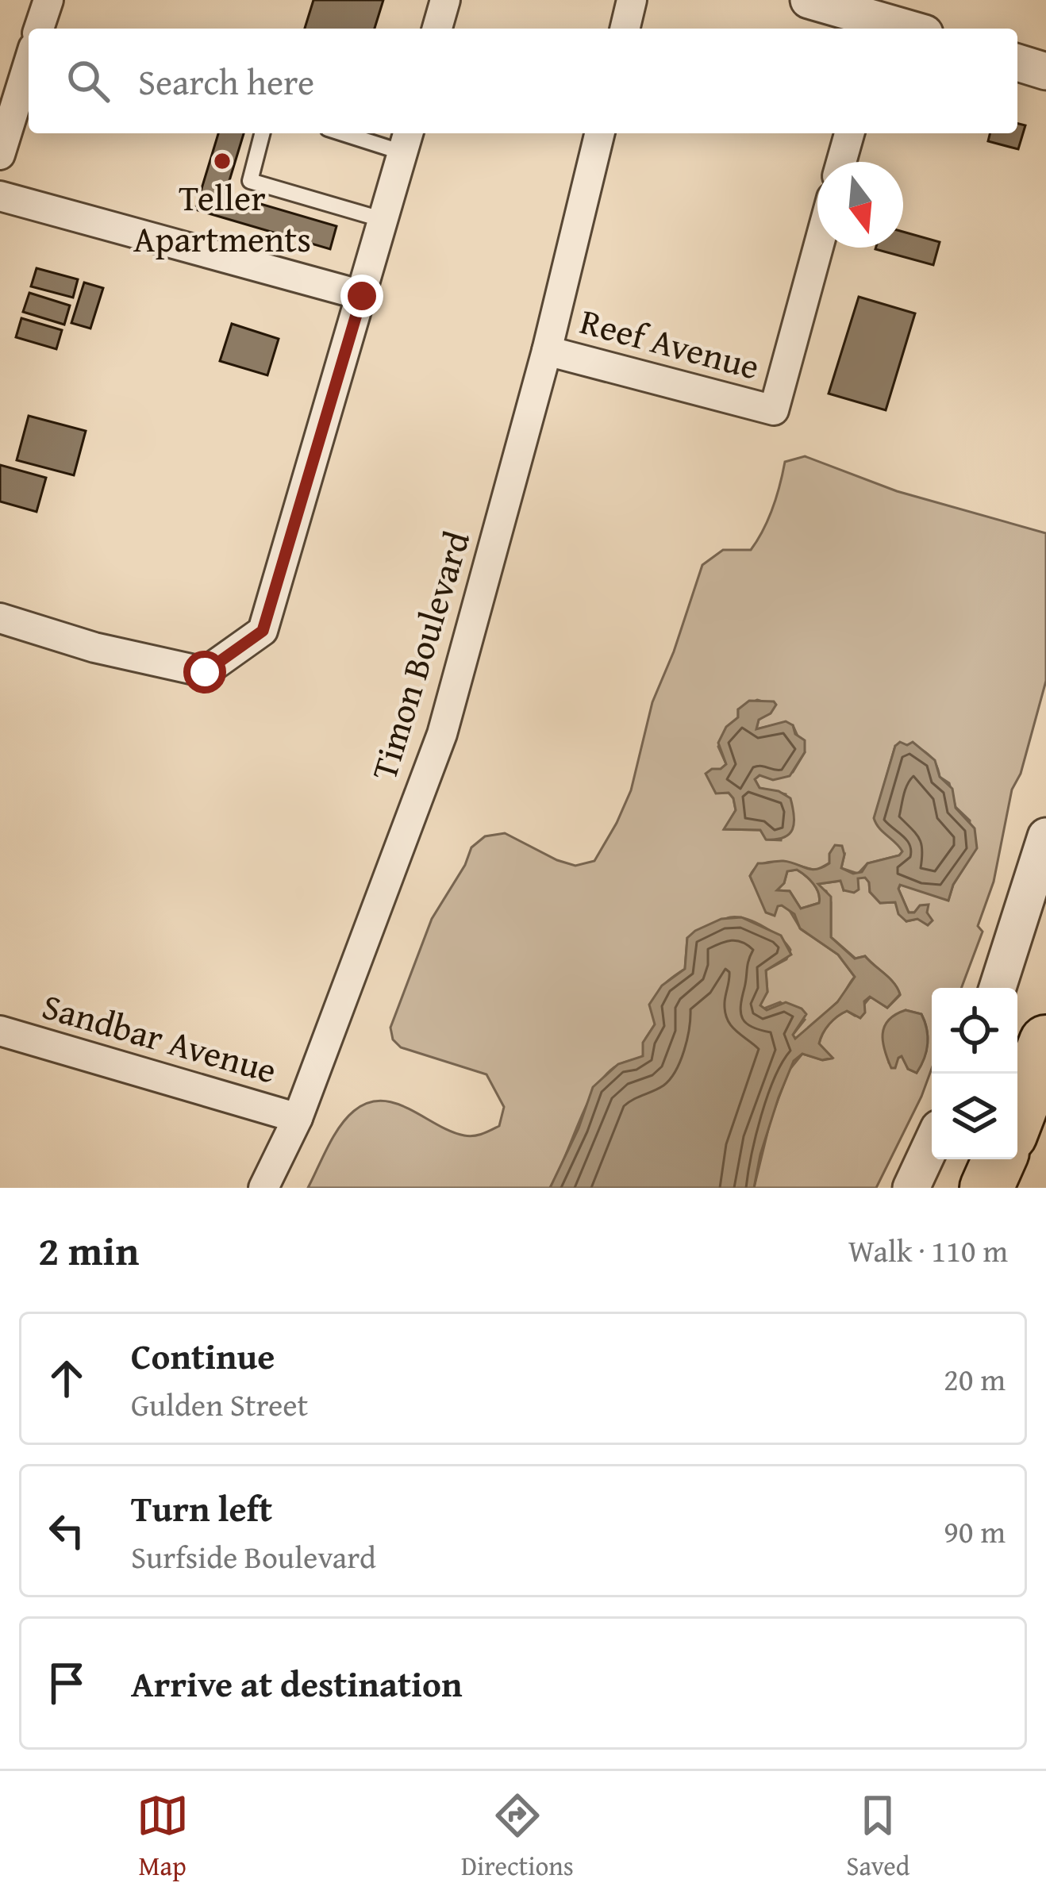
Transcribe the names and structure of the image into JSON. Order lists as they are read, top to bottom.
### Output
{
  "streets": {
    "street": ["Reef Avenue", "Timon Boulevard", "Sandbar Avenue"]
  },
  "crossings": [
    ["Reef Avenue", "Timon Boulevard"],
    ["Timon Boulevard", "Sandbar Avenue"]
  ],
  "places": ["Teller Apartments"],
  "north": "bottom",
  "page": {
    "search": "Search here",
    "heading": ["2 min", "Walk · 110 m"],
    "list": [
      ["Continue", "Gulden Street", "20 m"],
      ["Turn left", "Surfside Boulevard", "90 m"],
      "Arrive at destination"
    ],
    "nav": ["Map", "Directions", "Saved"]
  }
}
